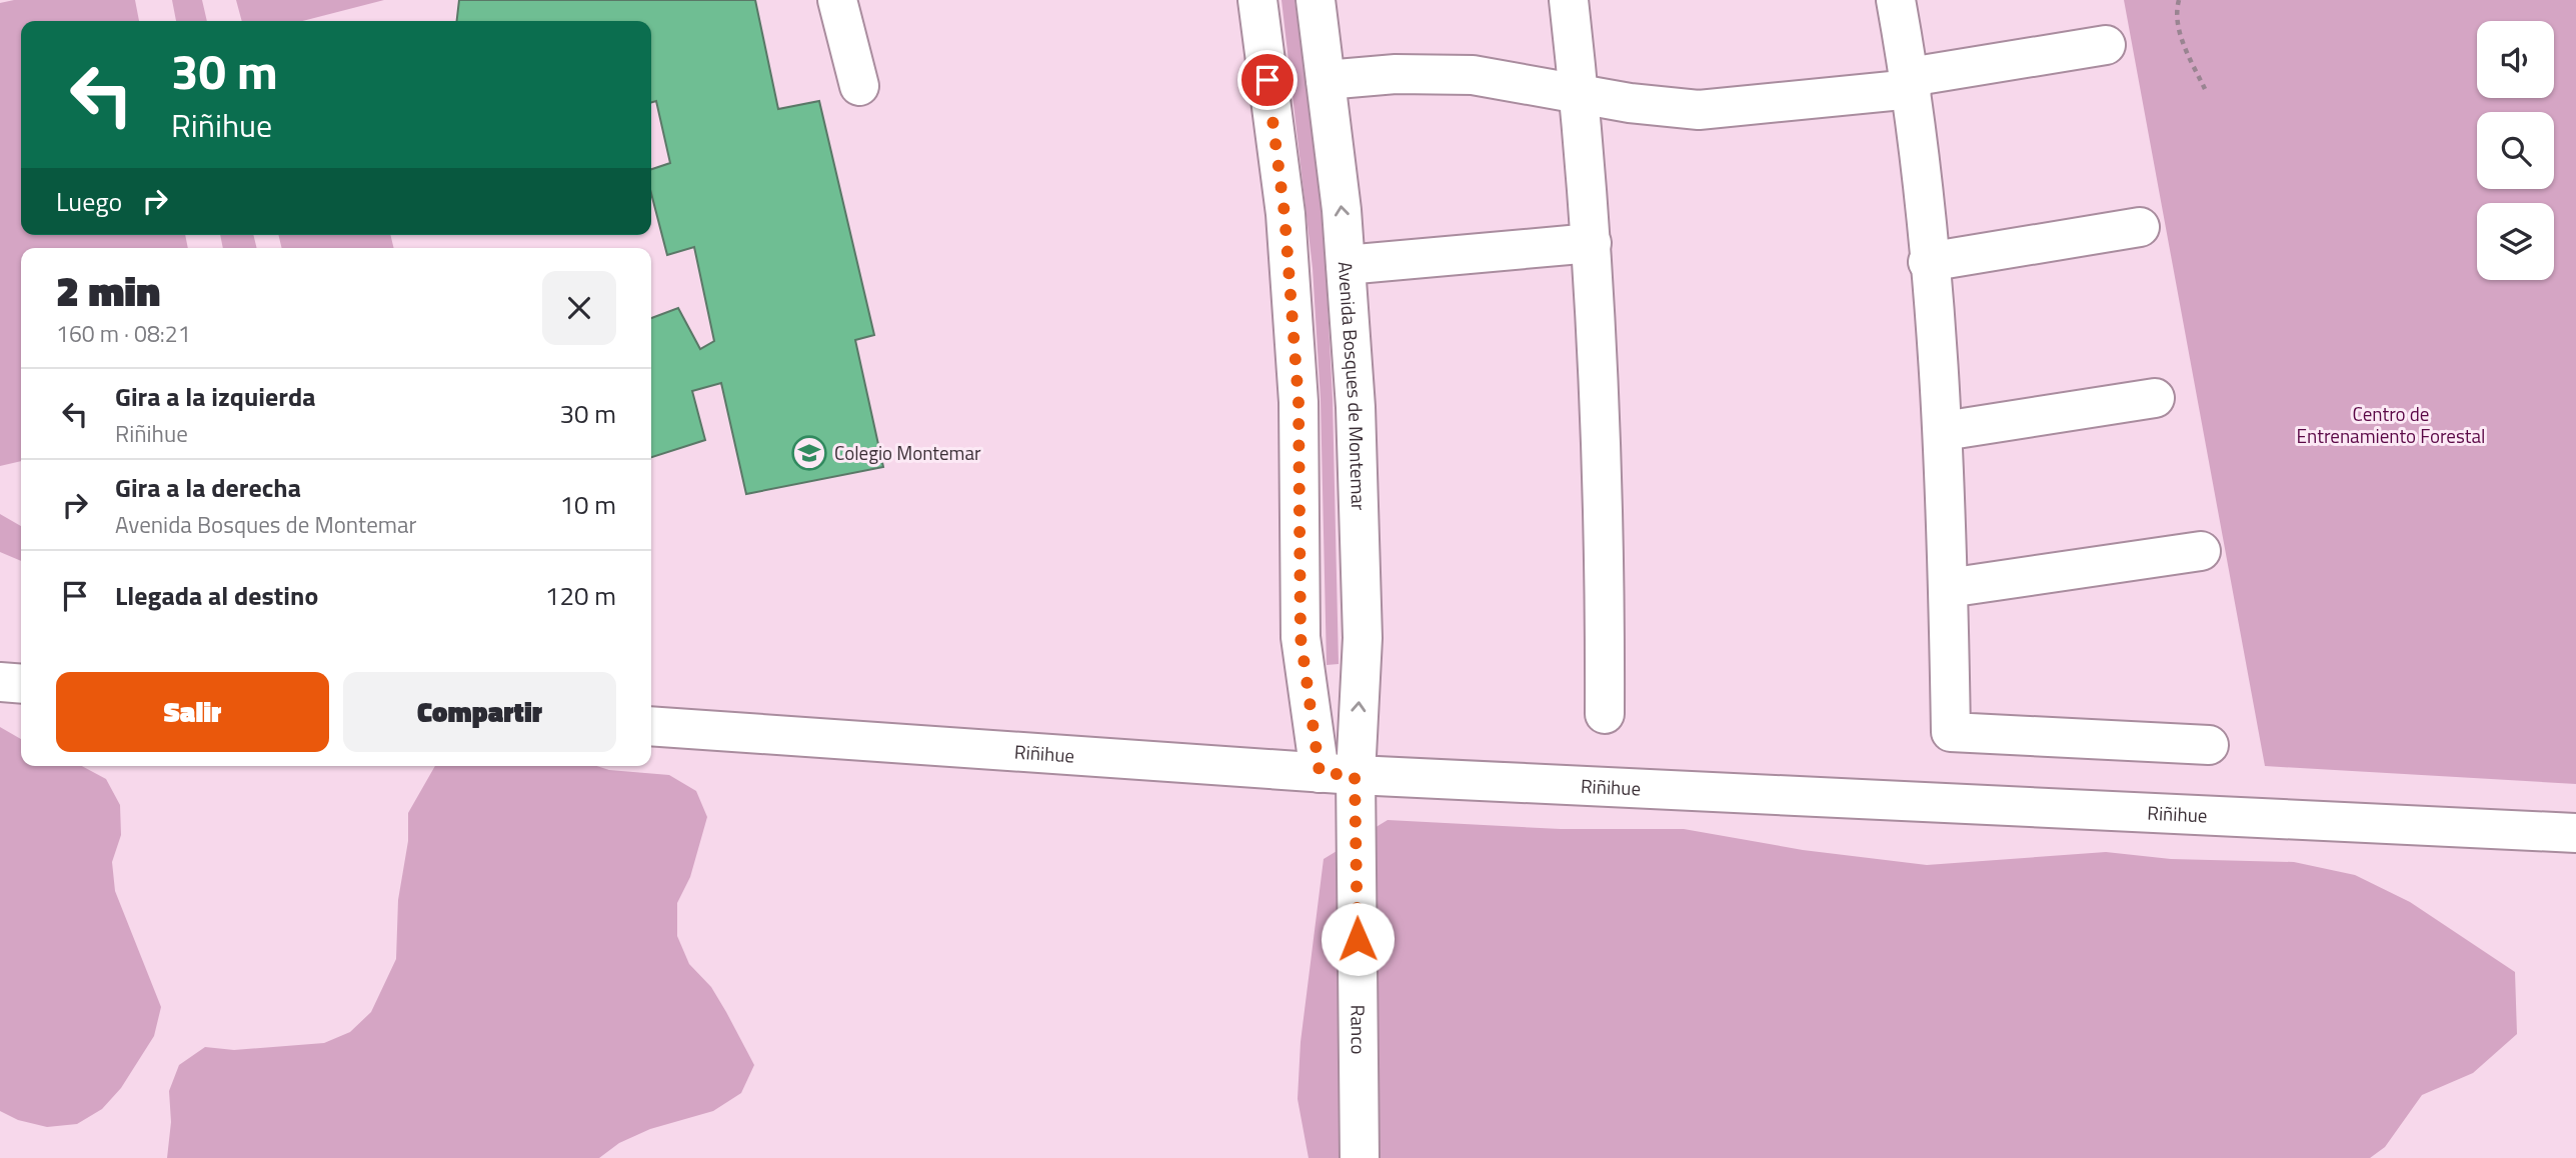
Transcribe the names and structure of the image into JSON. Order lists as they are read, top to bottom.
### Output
{
  "streets": {
    "street": ["Avenida Bosques de Montemar", "Riñihue", "Ranco"]
  },
  "crossings": [
    ["Avenida Bosques de Montemar", "Riñihue"],
    ["Avenida Bosques de Montemar", "Ranco"],
    ["Riñihue", "Ranco"]
  ],
  "parks": ["Centro de Entrenamiento Forestal"],
  "places": {
    "school or university": ["Colegio Montemar"]
  },
  "page": {
    "turn": ["30 m", "Riñihue"],
    "then": "Luego",
    "heading": ["2 min", "160 m · 08:21"],
    "list": [
      {
        "name": "Gira a la izquierda",
        "note": "Riñihue",
        "value": "30 m"
      },
      {
        "name": "Gira a la derecha",
        "note": "Avenida Bosques de Montemar",
        "value": "10 m"
      },
      {
        "name": "Llegada al destino",
        "value": "120 m"
      }
    ],
    "buttons": ["Salir", "Compartir"]
  }
}
